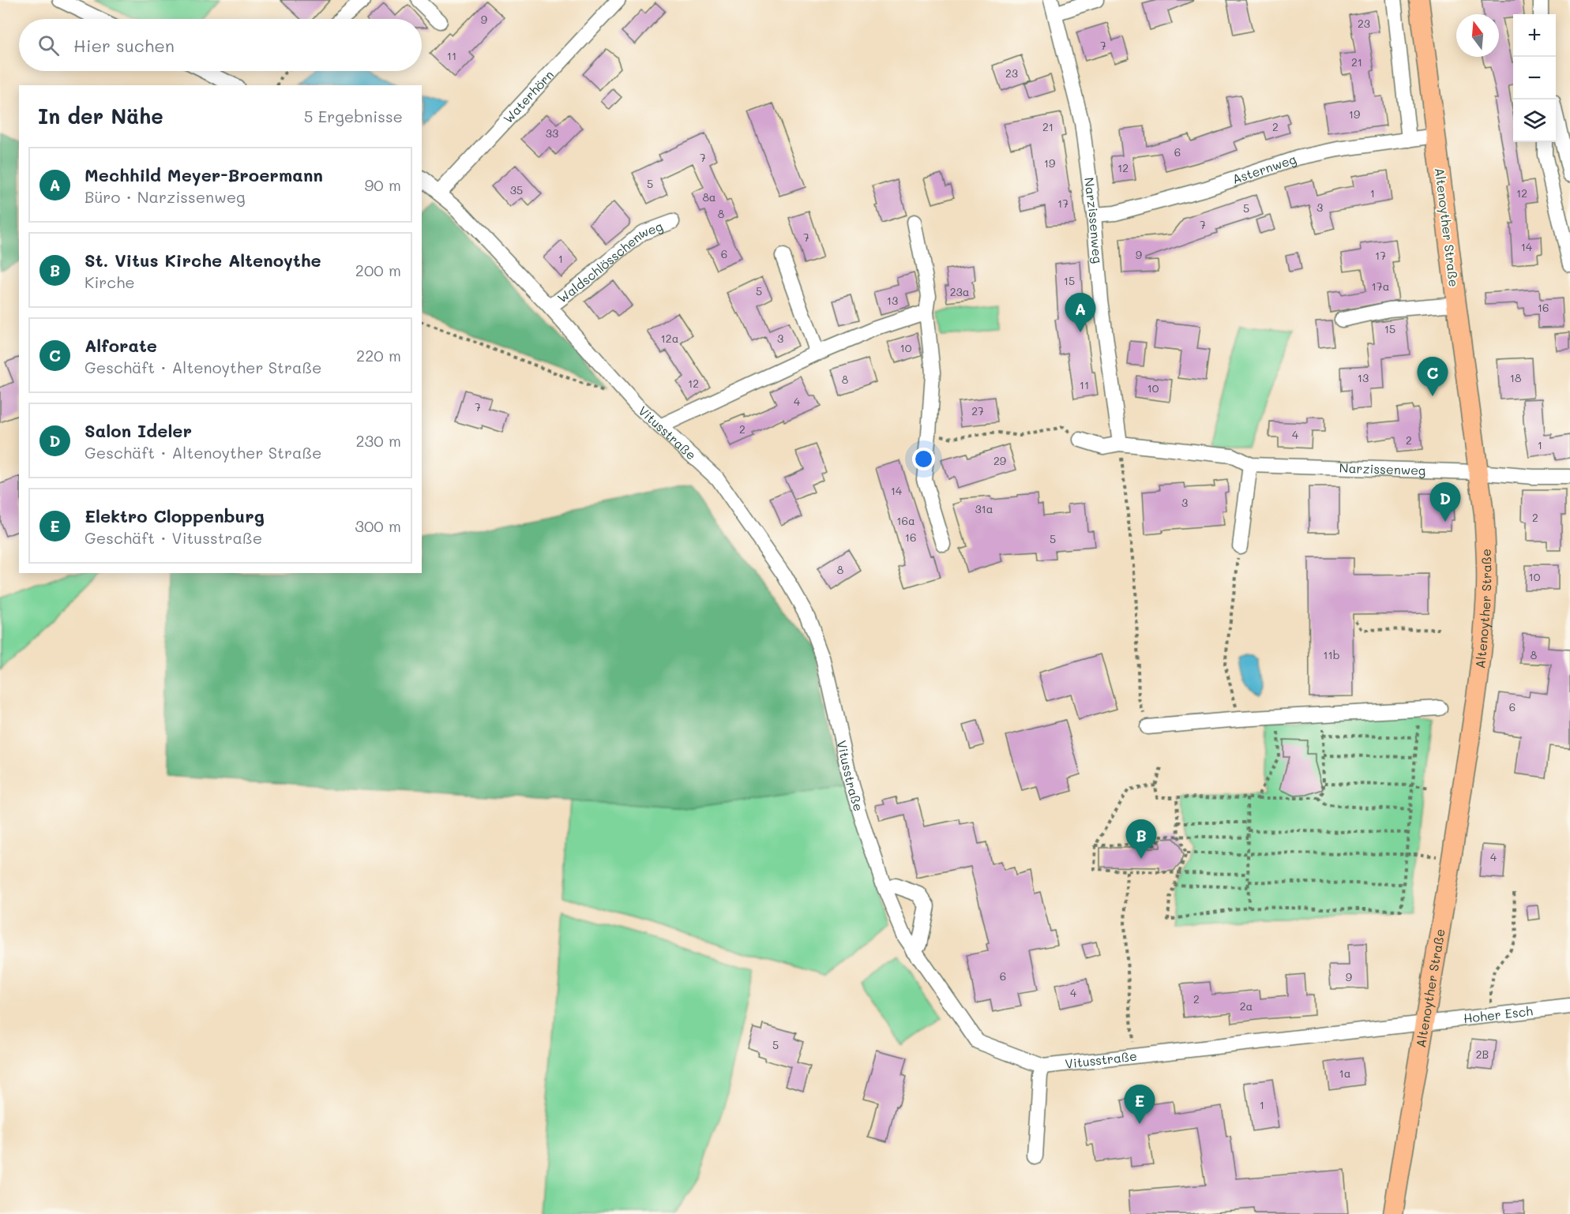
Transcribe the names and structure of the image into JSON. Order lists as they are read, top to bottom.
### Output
{
  "streets": {
    "main road": ["Altenoyther Straße"],
    "street": [
      "Waterhörn",
      "Asternweg",
      "Narzissenweg",
      "Waldschlösschenweg",
      "Vitusstraße",
      "Hoher Esch"
    ]
  },
  "crossings": [
    ["Waterhörn", "Vitusstraße"],
    ["Asternweg", "Narzissenweg"],
    ["Asternweg", "Altenoyther Straße"],
    ["Narzissenweg", "Altenoyther Straße"],
    ["Altenoyther Straße", "Vitusstraße"],
    ["Altenoyther Straße", "Hoher Esch"],
    ["Waldschlösschenweg", "Vitusstraße"],
    ["Vitusstraße", "Hoher Esch"]
  ],
  "house_numbers": [
    "9",
    "23",
    "7",
    "11",
    "21",
    "23",
    "19",
    "21",
    "2",
    "33",
    "6",
    "7",
    "19",
    "12",
    "5",
    "35",
    "1",
    "12",
    "8a",
    "17",
    "3",
    "5",
    "8",
    "7",
    "7",
    "14",
    "6",
    "9",
    "17",
    "1",
    "15",
    "17a",
    "5",
    "23a",
    "13",
    "16",
    "15",
    "12a",
    "3",
    "10",
    "13",
    "18",
    "8",
    "12",
    "11",
    "10",
    "4",
    "7",
    "27",
    "2",
    "4",
    "2",
    "1",
    "29",
    "14",
    "3",
    "31a",
    "2",
    "16a",
    "16",
    "5",
    "8",
    "10",
    "11b",
    "8",
    "6",
    "4",
    "6",
    "9",
    "4",
    "2",
    "2a",
    "5",
    "2B",
    "1a",
    "1"
  ],
  "north": "top",
  "page": {
    "map_buttons": ["+", "−"],
    "search": "Hier suchen",
    "heading": ["In der Nähe", "5 Ergebnisse"],
    "list": [
      {
        "mark": "A",
        "name": "Mechhild Meyer-Broermann",
        "note": "Büro · Narzissenweg",
        "value": "90 m"
      },
      {
        "mark": "B",
        "name": "St. Vitus Kirche Altenoythe",
        "note": "Kirche",
        "value": "200 m"
      },
      {
        "mark": "C",
        "name": "Alforate",
        "note": "Geschäft · Altenoyther Straße",
        "value": "220 m"
      },
      {
        "mark": "D",
        "name": "Salon Ideler",
        "note": "Geschäft · Altenoyther Straße",
        "value": "230 m"
      },
      {
        "mark": "E",
        "name": "Elektro Cloppenburg",
        "note": "Geschäft · Vitusstraße",
        "value": "300 m"
      }
    ],
    "pins": [
      "A",
      "C",
      "D",
      "B",
      "E"
    ]
  }
}
